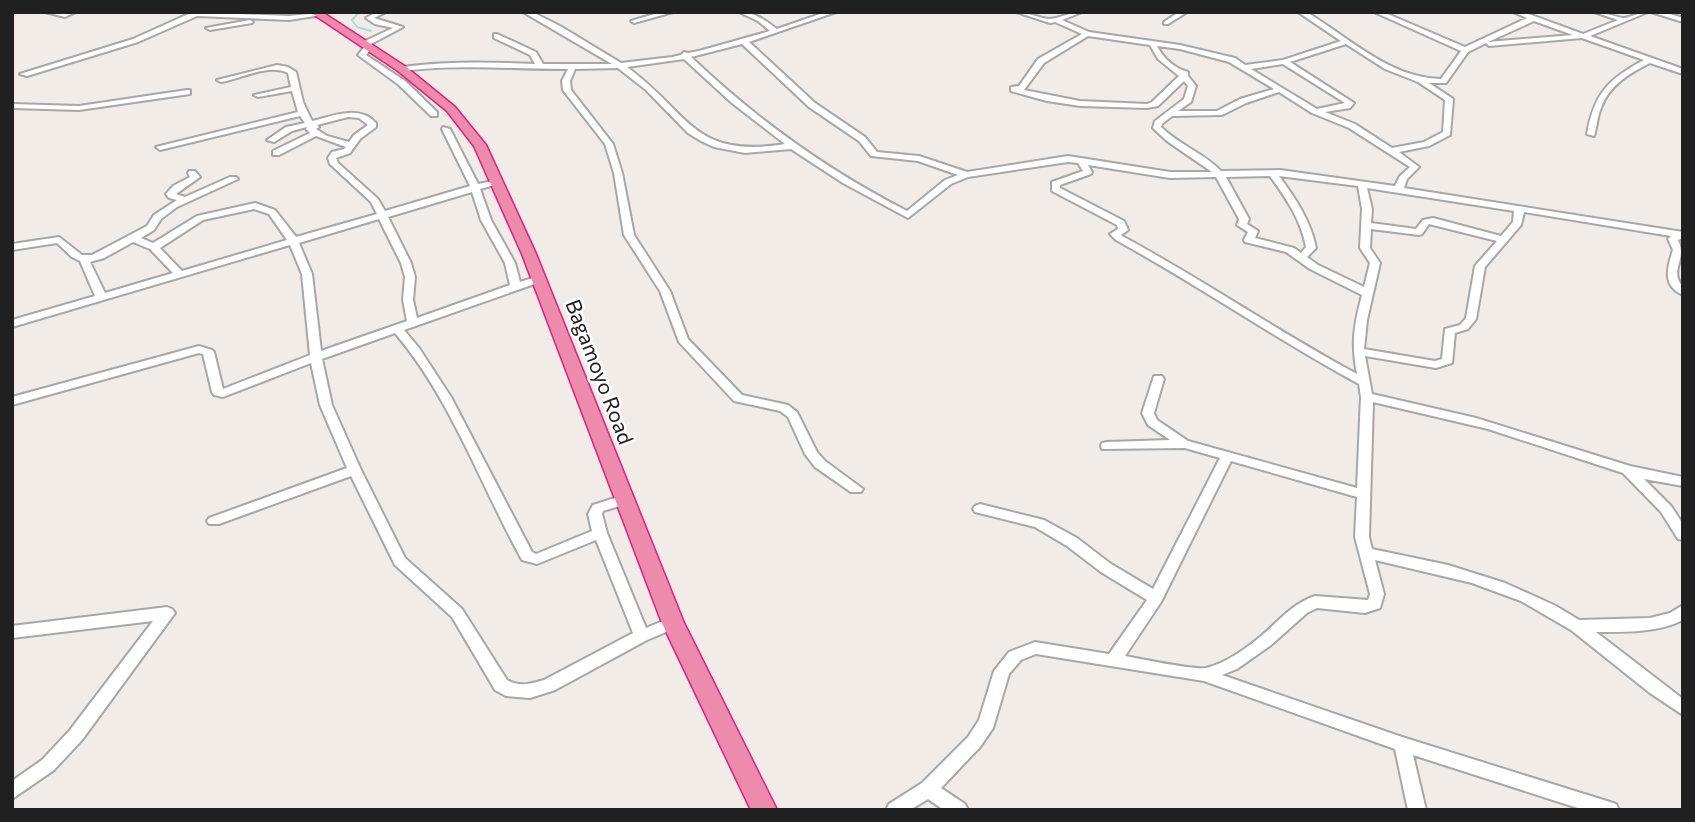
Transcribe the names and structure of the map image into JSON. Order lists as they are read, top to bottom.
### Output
{
  "streets": {
    "highway": ["Bagamoyo Road"]
  }
}
